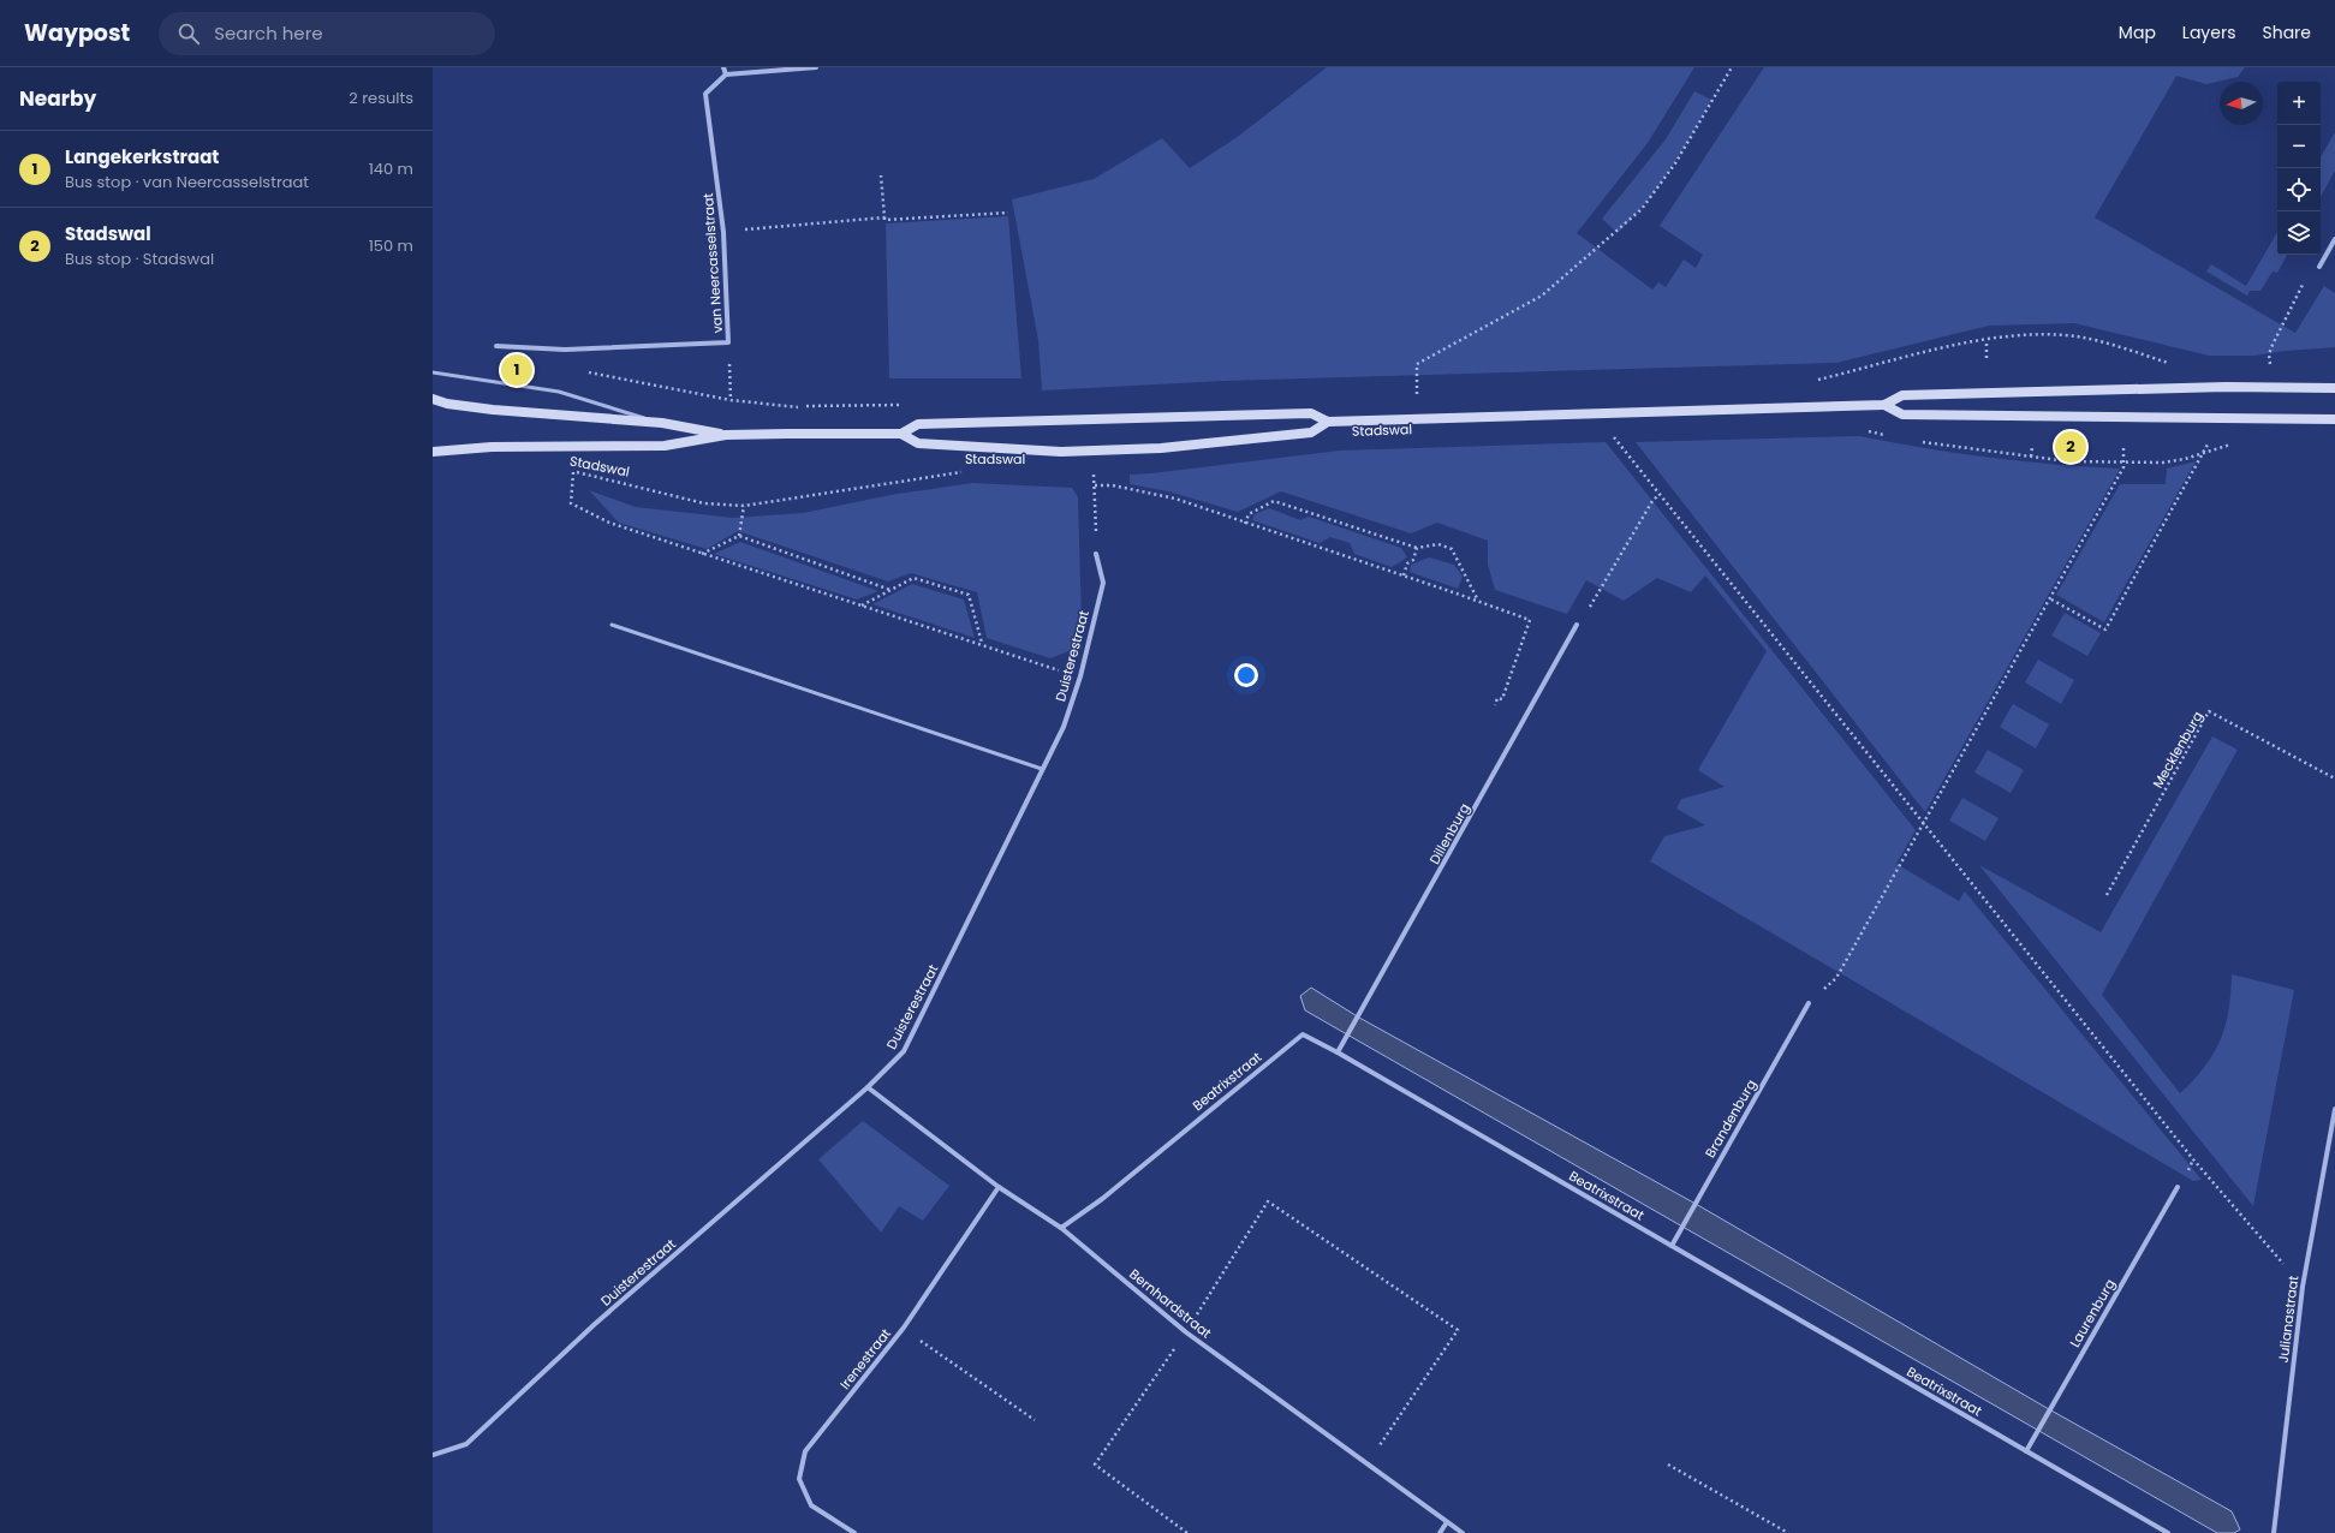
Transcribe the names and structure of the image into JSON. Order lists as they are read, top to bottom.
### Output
{
  "streets": {
    "main road": ["Stadswal"],
    "street": [
      "van Neercasselstraat",
      "Duisterestraat",
      "Dillenburg",
      "Beatrixstraat",
      "Brandenburg",
      "Bernhardstraat",
      "Laurenburg",
      "Julianastraat",
      "Irenestraat"
    ],
    "path": ["Mecklenburg"]
  },
  "crossings": [
    ["Duisterestraat", "Bernhardstraat"],
    ["Dillenburg", "Beatrixstraat"],
    ["Beatrixstraat", "Brandenburg"],
    ["Beatrixstraat", "Bernhardstraat"],
    ["Beatrixstraat", "Laurenburg"],
    ["Bernhardstraat", "Irenestraat"]
  ],
  "north": "left",
  "page": {
    "header": "Waypost",
    "search": "Search here",
    "nav": ["Map", "Layers", "Share"],
    "heading": ["Nearby", "2 results"],
    "map_buttons": ["+", "−"],
    "list": [
      {
        "mark": "1",
        "name": "Langekerkstraat",
        "note": "Bus stop · van Neercasselstraat",
        "value": "140 m"
      },
      {
        "mark": "2",
        "name": "Stadswal",
        "note": "Bus stop · Stadswal",
        "value": "150 m"
      }
    ],
    "pins": ["1", "2"]
  }
}
